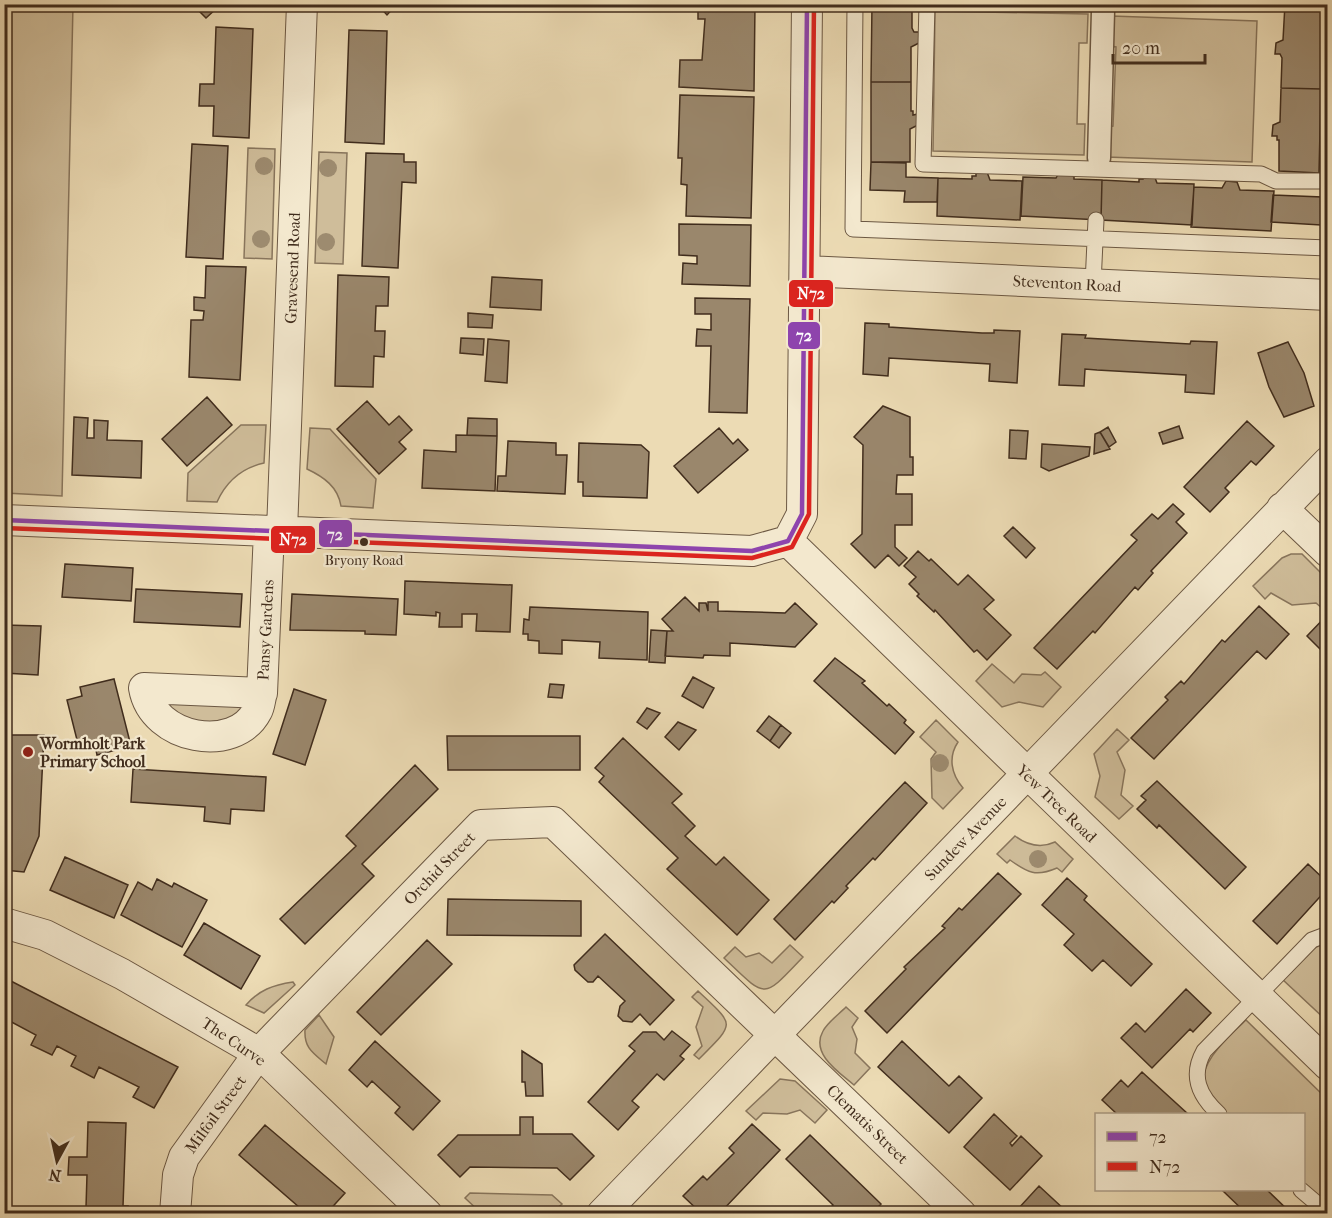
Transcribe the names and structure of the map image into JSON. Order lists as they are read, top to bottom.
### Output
{
  "streets": {
    "street": [
      "Gravesend Road",
      "Steventon Road",
      "Pansy Gardens",
      "Yew Tree Road",
      "Sundew Avenue",
      "Orchid Street",
      "The Curve",
      "Milfoil Street",
      "Clematis Street"
    ]
  },
  "crossings": [
    ["Gravesend Road", "Pansy Gardens"],
    ["Yew Tree Road", "Sundew Avenue"],
    ["Sundew Avenue", "Orchid Street"],
    ["Sundew Avenue", "Clematis Street"],
    ["Orchid Street", "The Curve"],
    ["Orchid Street", "Milfoil Street"],
    ["Orchid Street", "Clematis Street"],
    ["The Curve", "Milfoil Street"]
  ],
  "places": ["Bryony Road", "Wormholt Park Primary School"],
  "lines": ["transit line 72", "transit line N72"],
  "legend": ["72", "N72"],
  "scale_bar": "20 m",
  "north": "bottom"
}
